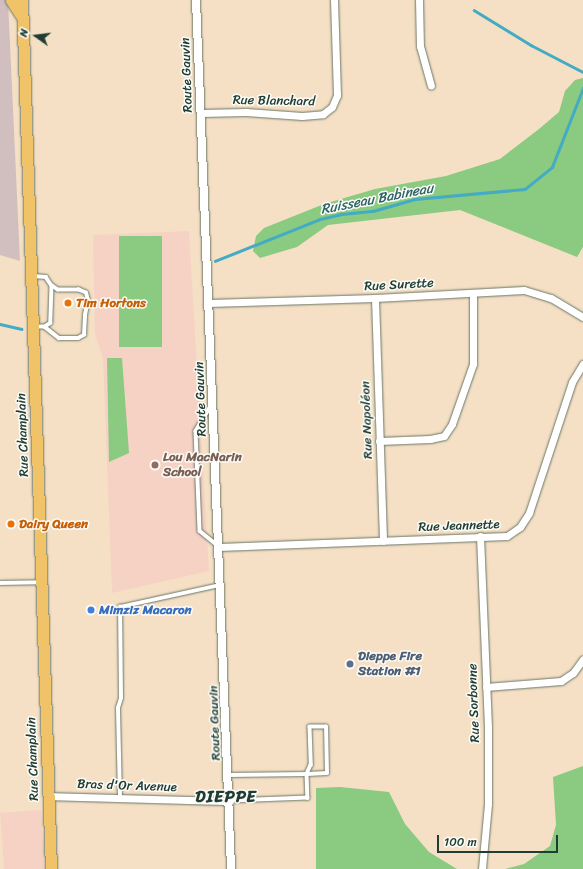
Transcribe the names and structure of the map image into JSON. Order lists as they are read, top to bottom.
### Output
{
  "streets": {
    "main road": ["Rue Champlain"],
    "street": [
      "Route Gauvin",
      "Rue Blanchard",
      "Rue Surette",
      "Rue Napoléon",
      "Rue Jeannette",
      "Rue Sorbonne",
      "Bras d'Or Avenue"
    ]
  },
  "crossings": [
    ["Route Gauvin", "Rue Blanchard"],
    ["Route Gauvin", "Rue Surette"],
    ["Route Gauvin", "Rue Jeannette"],
    ["Route Gauvin", "Bras d'Or Avenue"],
    ["Rue Surette", "Rue Napoléon"],
    ["Rue Napoléon", "Rue Jeannette"],
    ["Rue Champlain", "Bras d'Or Avenue"],
    ["Rue Jeannette", "Rue Sorbonne"]
  ],
  "districts": ["DIEPPE"],
  "water": ["Ruisseau Babineau"],
  "places": [
    "Tim Hortons",
    "Lou MacNarin School",
    "Dairy Queen",
    "Mimziz Macaron",
    "Dieppe Fire Station #1"
  ],
  "scale_bar": "100 m",
  "north": "left"
}
